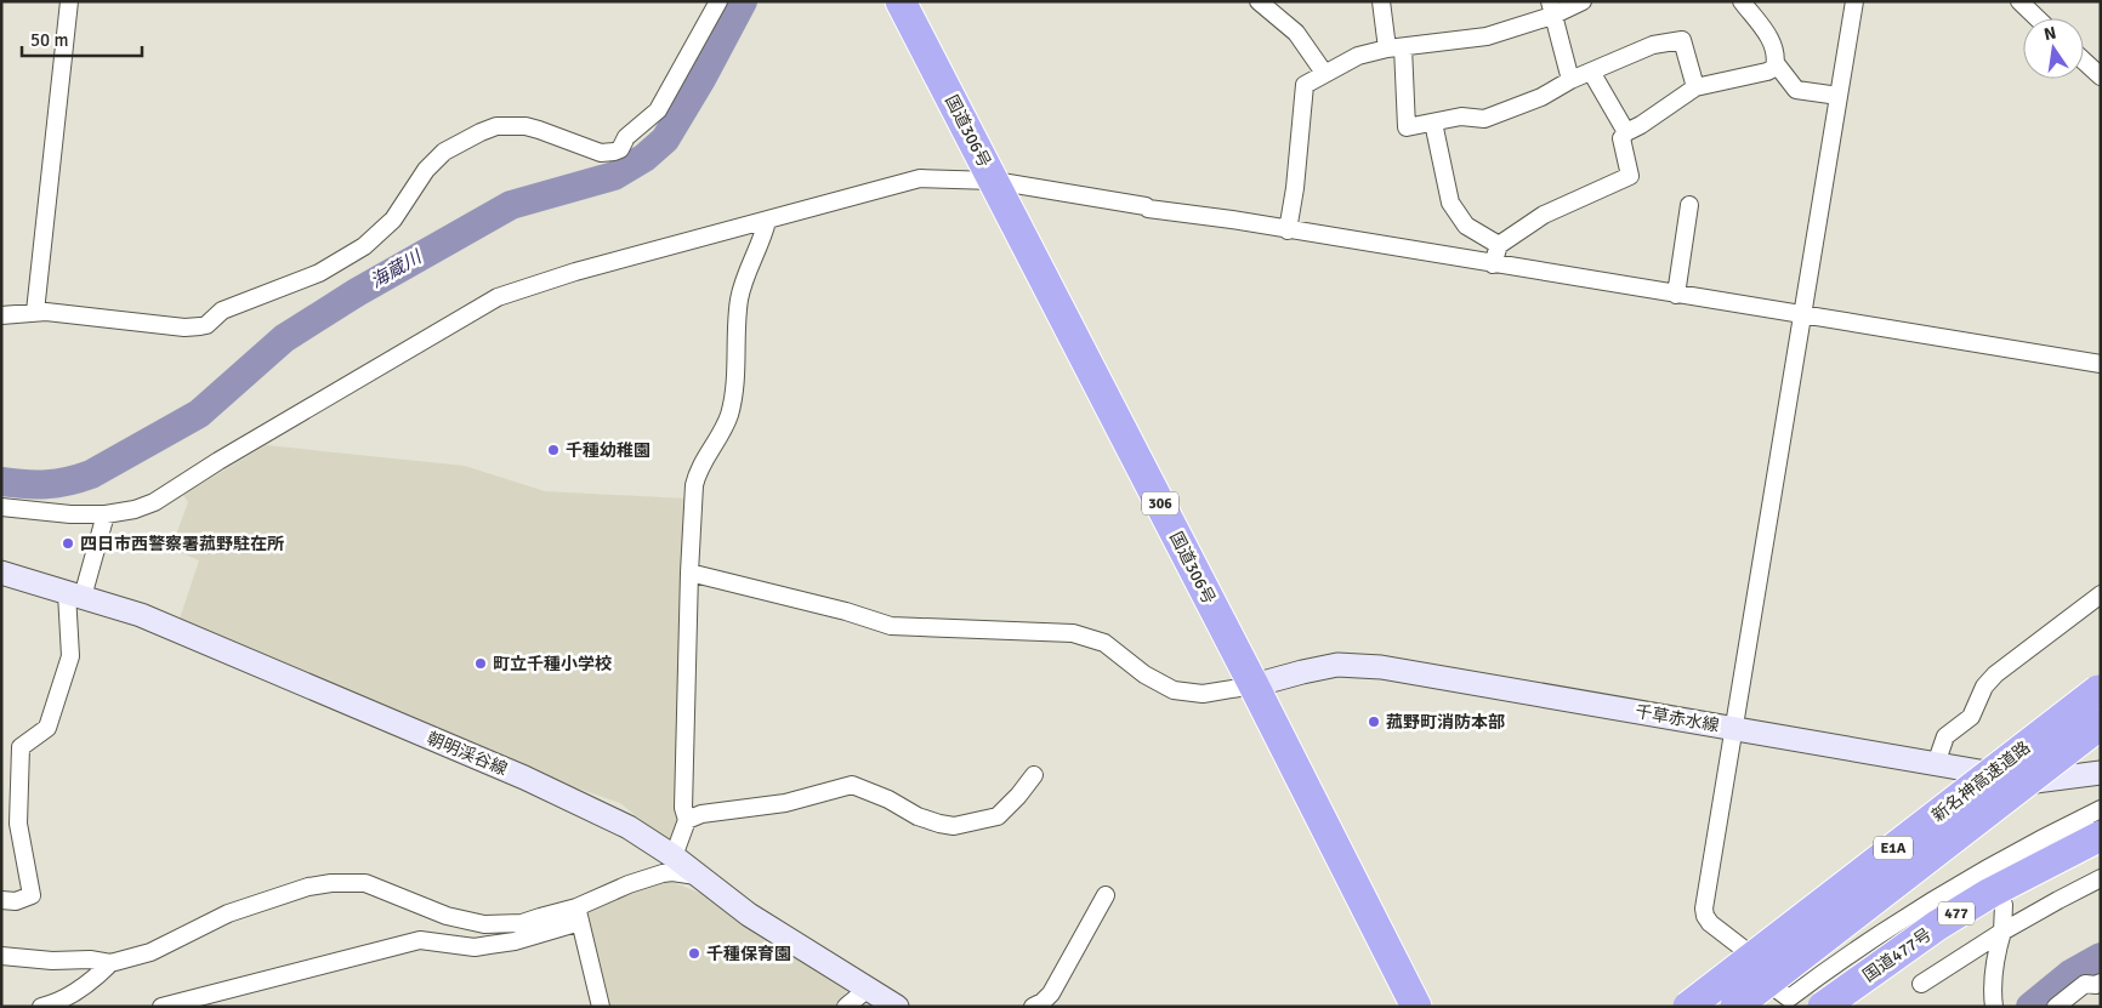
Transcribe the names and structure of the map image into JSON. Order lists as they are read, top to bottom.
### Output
{
  "streets": {
    "highway": [
      "国道306号",
      "306",
      "新名神高速道路",
      "E1A",
      "477",
      "国道477号"
    ],
    "main road": ["千草赤水線", "朝明渓谷線"]
  },
  "crossings": [
    ["国道306号", "千草赤水線"]
  ],
  "water": ["海蔵川"],
  "places": [
    "千種幼稚園",
    "四日市西警察署菰野駐在所",
    "町立千種小学校",
    "菰野町消防本部",
    "千種保育園"
  ],
  "scale_bar": "50 m",
  "north": "top"
}
